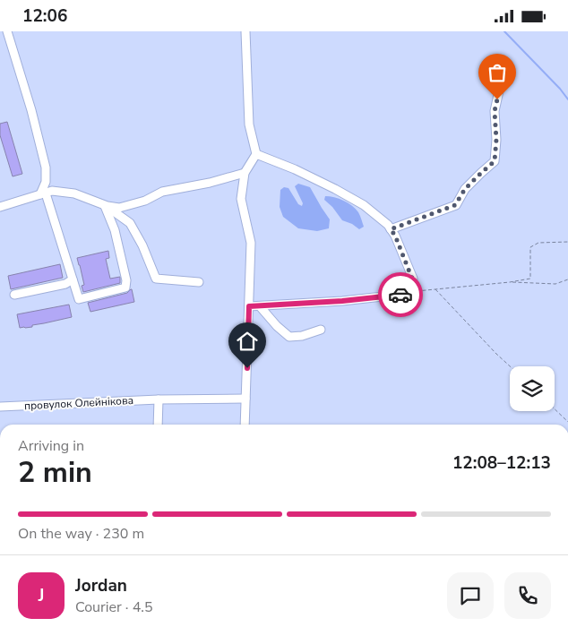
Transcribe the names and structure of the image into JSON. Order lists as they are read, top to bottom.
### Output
{
  "streets": {
    "street": ["провулок Олейнікова"]
  },
  "page": {
    "status": "12:06",
    "heading": ["2 min", "Arriving in", "12:08–12:13"],
    "panel": ["Jordan", "Courier · 4.5"],
    "bar": "On the way · 230 m",
    "round": "J"
  }
}
